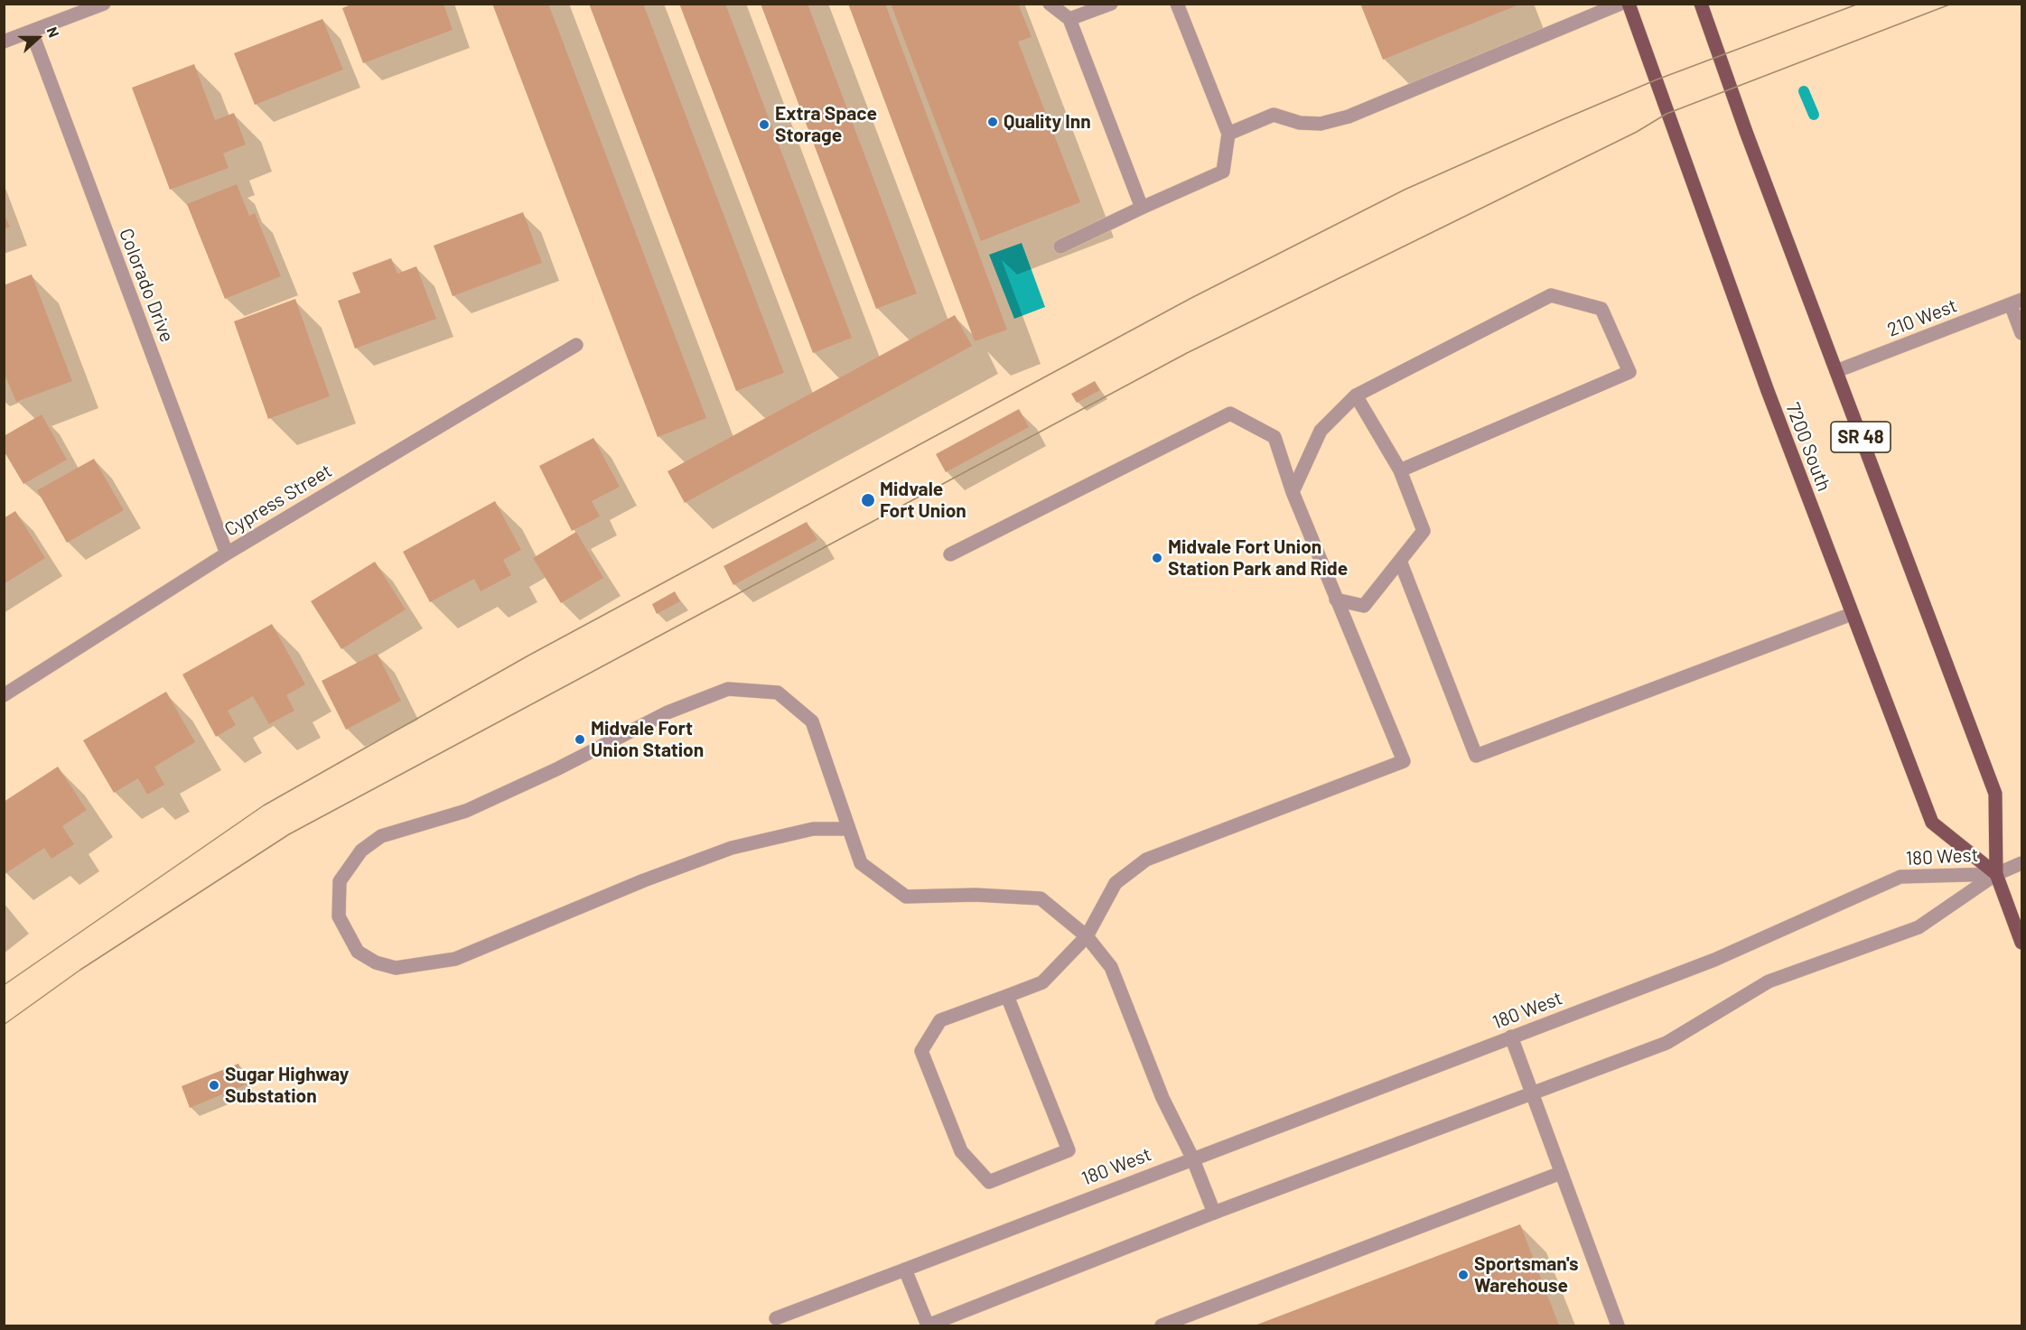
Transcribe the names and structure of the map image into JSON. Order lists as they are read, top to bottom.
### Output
{
  "streets": {
    "main road": ["SR 48", "7200 South"],
    "street": [
      "Colorado Drive",
      "210 West",
      "Cypress Street",
      "180 West"
    ]
  },
  "crossings": [
    ["Colorado Drive", "Cypress Street"],
    ["210 West", "SR 48"],
    ["SR 48", "7200 South"],
    ["SR 48", "180 West"],
    ["7200 South", "180 West"]
  ],
  "places": [
    "Quality Inn",
    "Extra Space Storage",
    "Midvale Fort Union",
    "Midvale Fort Union Station Park and Ride",
    "Midvale Fort Union Station",
    "Sugar Highway Substation",
    "Sportsman's Warehouse"
  ],
  "north": "right"
}
